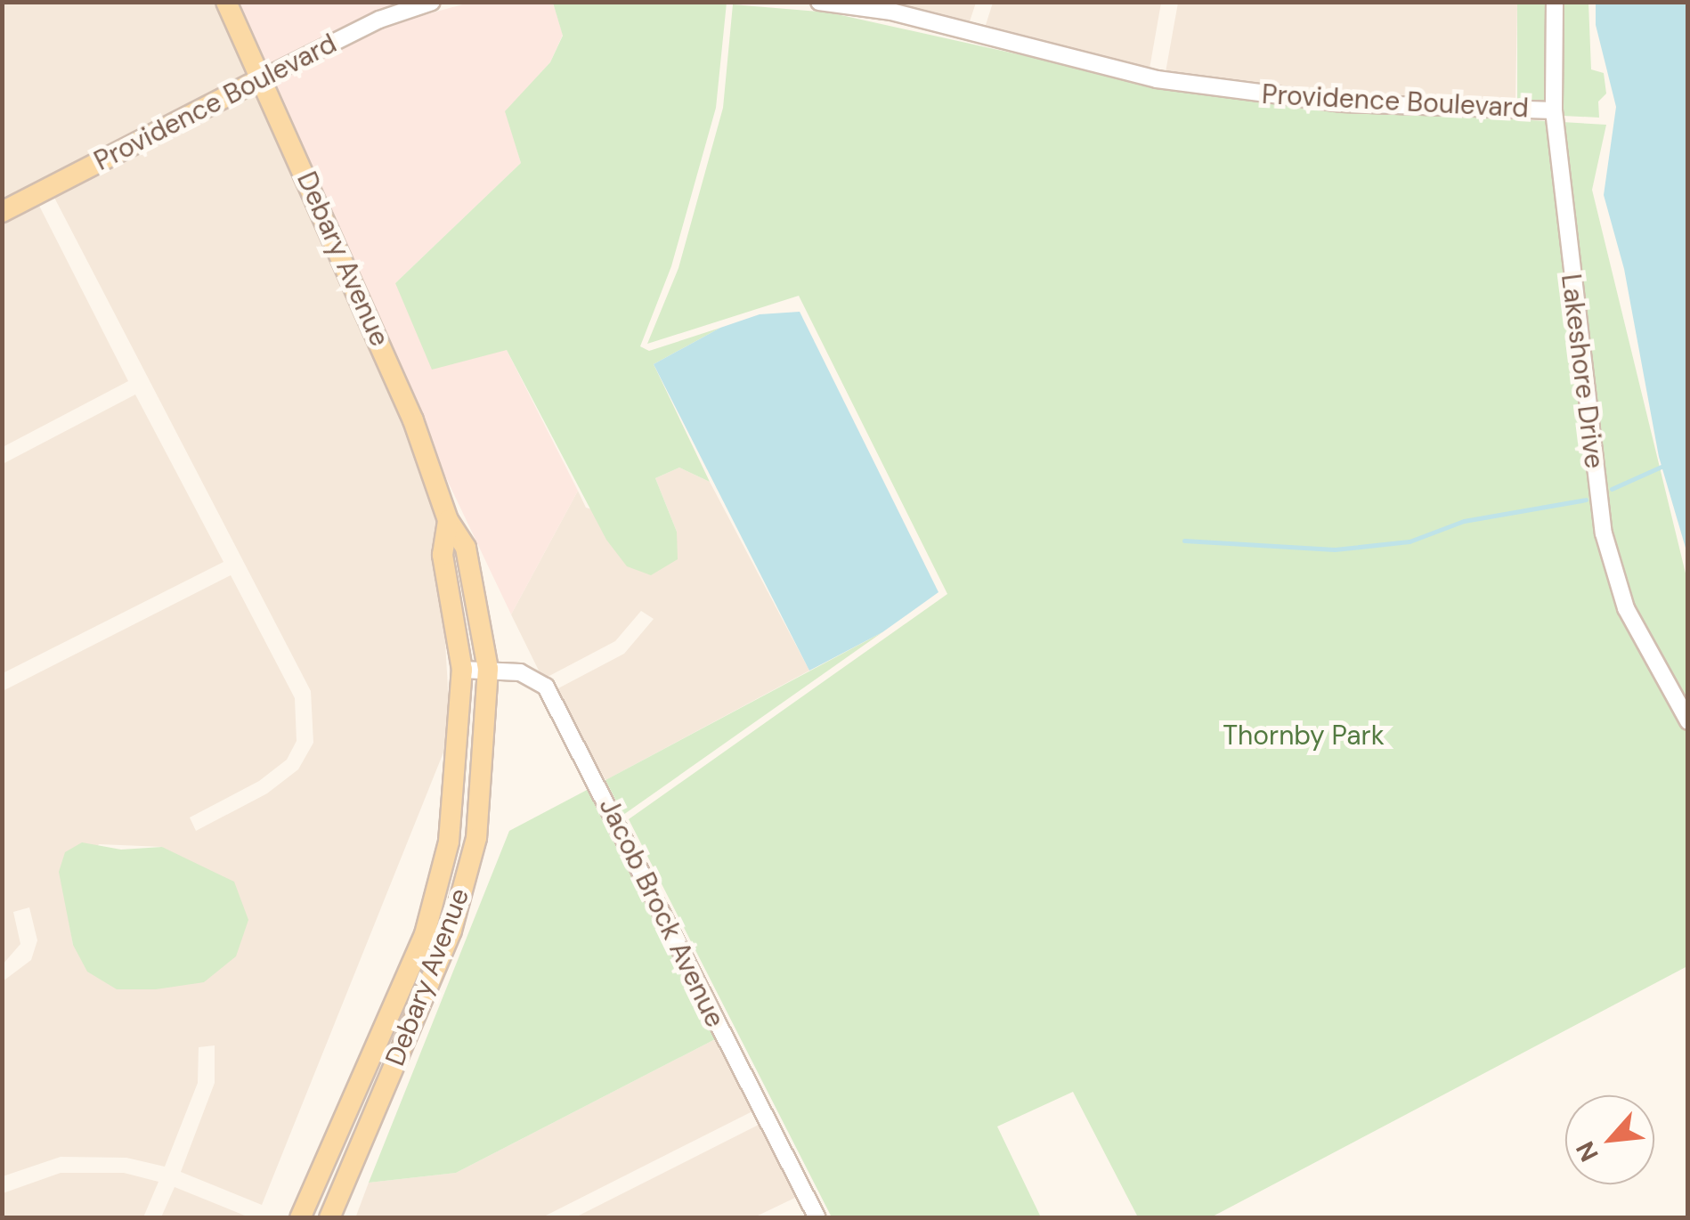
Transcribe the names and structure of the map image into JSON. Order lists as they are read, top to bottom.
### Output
{
  "streets": {
    "main road": ["Providence Boulevard", "Debary Avenue"],
    "street": ["Lakeshore Drive", "Jacob Brock Avenue"]
  },
  "crossings": [
    ["Providence Boulevard", "Debary Avenue"],
    ["Providence Boulevard", "Lakeshore Drive"],
    ["Debary Avenue", "Jacob Brock Avenue"]
  ],
  "parks": ["Thornby Park"],
  "north": "bottom left"
}
